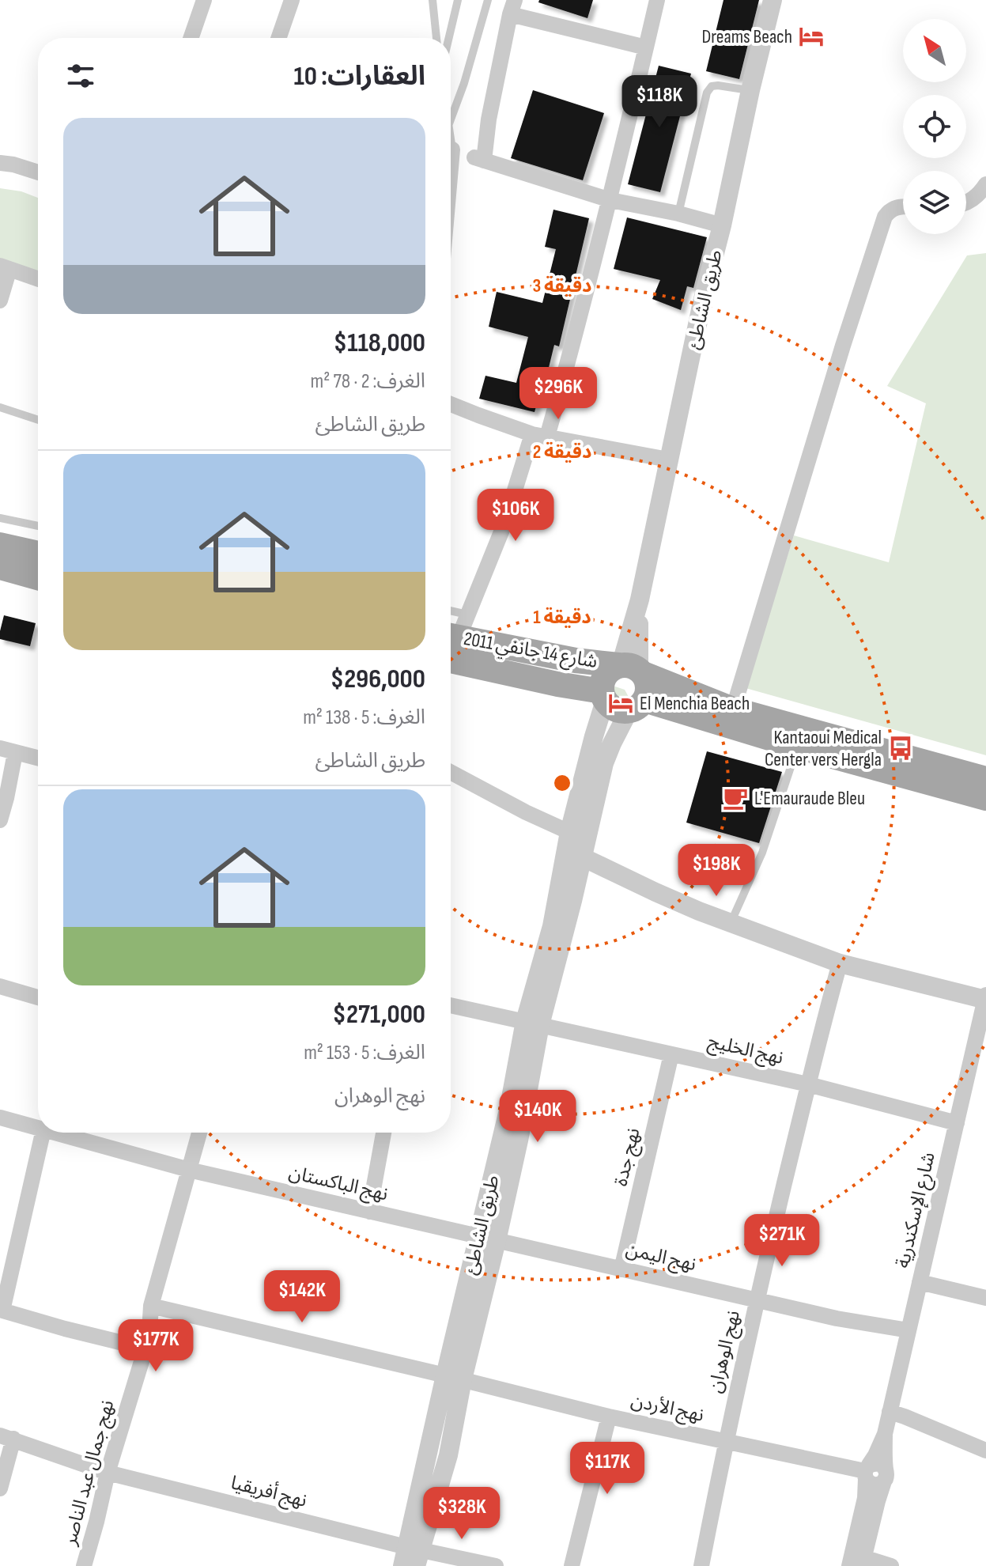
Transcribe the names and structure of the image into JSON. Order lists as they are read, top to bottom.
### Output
{
  "streets": {
    "main road": ["شارع 14 جانفي 2011"],
    "street": [
      "طريق الشاطئ",
      "نهج الخليج",
      "نهج جدة",
      "نهج الباكستان",
      "شارع الإسكندرية",
      "نهج اليمن",
      "نهج الوهران",
      "نهج الأردن",
      "نهج جمال عبد الناصر",
      "نهج أفريقيا"
    ]
  },
  "crossings": [
    ["طريق الشاطئ", "شارع 14 جانفي 2011"],
    ["طريق الشاطئ", "نهج الخليج"],
    ["طريق الشاطئ", "نهج الباكستان"],
    ["طريق الشاطئ", "نهج اليمن"],
    ["طريق الشاطئ", "نهج الأردن"],
    ["طريق الشاطئ", "نهج أفريقيا"],
    ["نهج الخليج", "نهج جدة"],
    ["نهج الخليج", "شارع الإسكندرية"],
    ["نهج الخليج", "نهج الوهران"],
    ["نهج جدة", "نهج اليمن"],
    ["نهج الباكستان", "نهج اليمن"],
    ["نهج الباكستان", "نهج جمال عبد الناصر"],
    ["شارع الإسكندرية", "نهج اليمن"],
    ["نهج اليمن", "نهج الوهران"],
    ["نهج الوهران", "نهج الأردن"],
    ["نهج الأردن", "نهج جمال عبد الناصر"],
    ["نهج جمال عبد الناصر", "نهج أفريقيا"]
  ],
  "places": {
    "hotel": ["Dreams Beach", "El Menchia Beach"],
    "bus stop": ["Kantaoui Medical Center vers Hergla"],
    "cafe": ["L'Emauraude Bleu"]
  },
  "north": "top left",
  "page": {
    "heading": "العقارات: 10",
    "price": [
      "$118K",
      "$296K",
      "$106K",
      "$198K",
      "$140K",
      "$271K",
      "$142K",
      "$177K",
      "$117K",
      "$328K"
    ],
    "list": [
      {
        "name": "$118,000",
        "note": "الغرف: 2 · 78 m² · طريق الشاطئ"
      },
      {
        "name": "$296,000",
        "note": "الغرف: 5 · 138 m² · طريق الشاطئ"
      },
      {
        "name": "$271,000",
        "note": "الغرف: 5 · 153 m² · نهج الوهران"
      }
    ]
  },
  "rings": ["3 دقيقة", "2 دقيقة", "1 دقيقة"]
}
